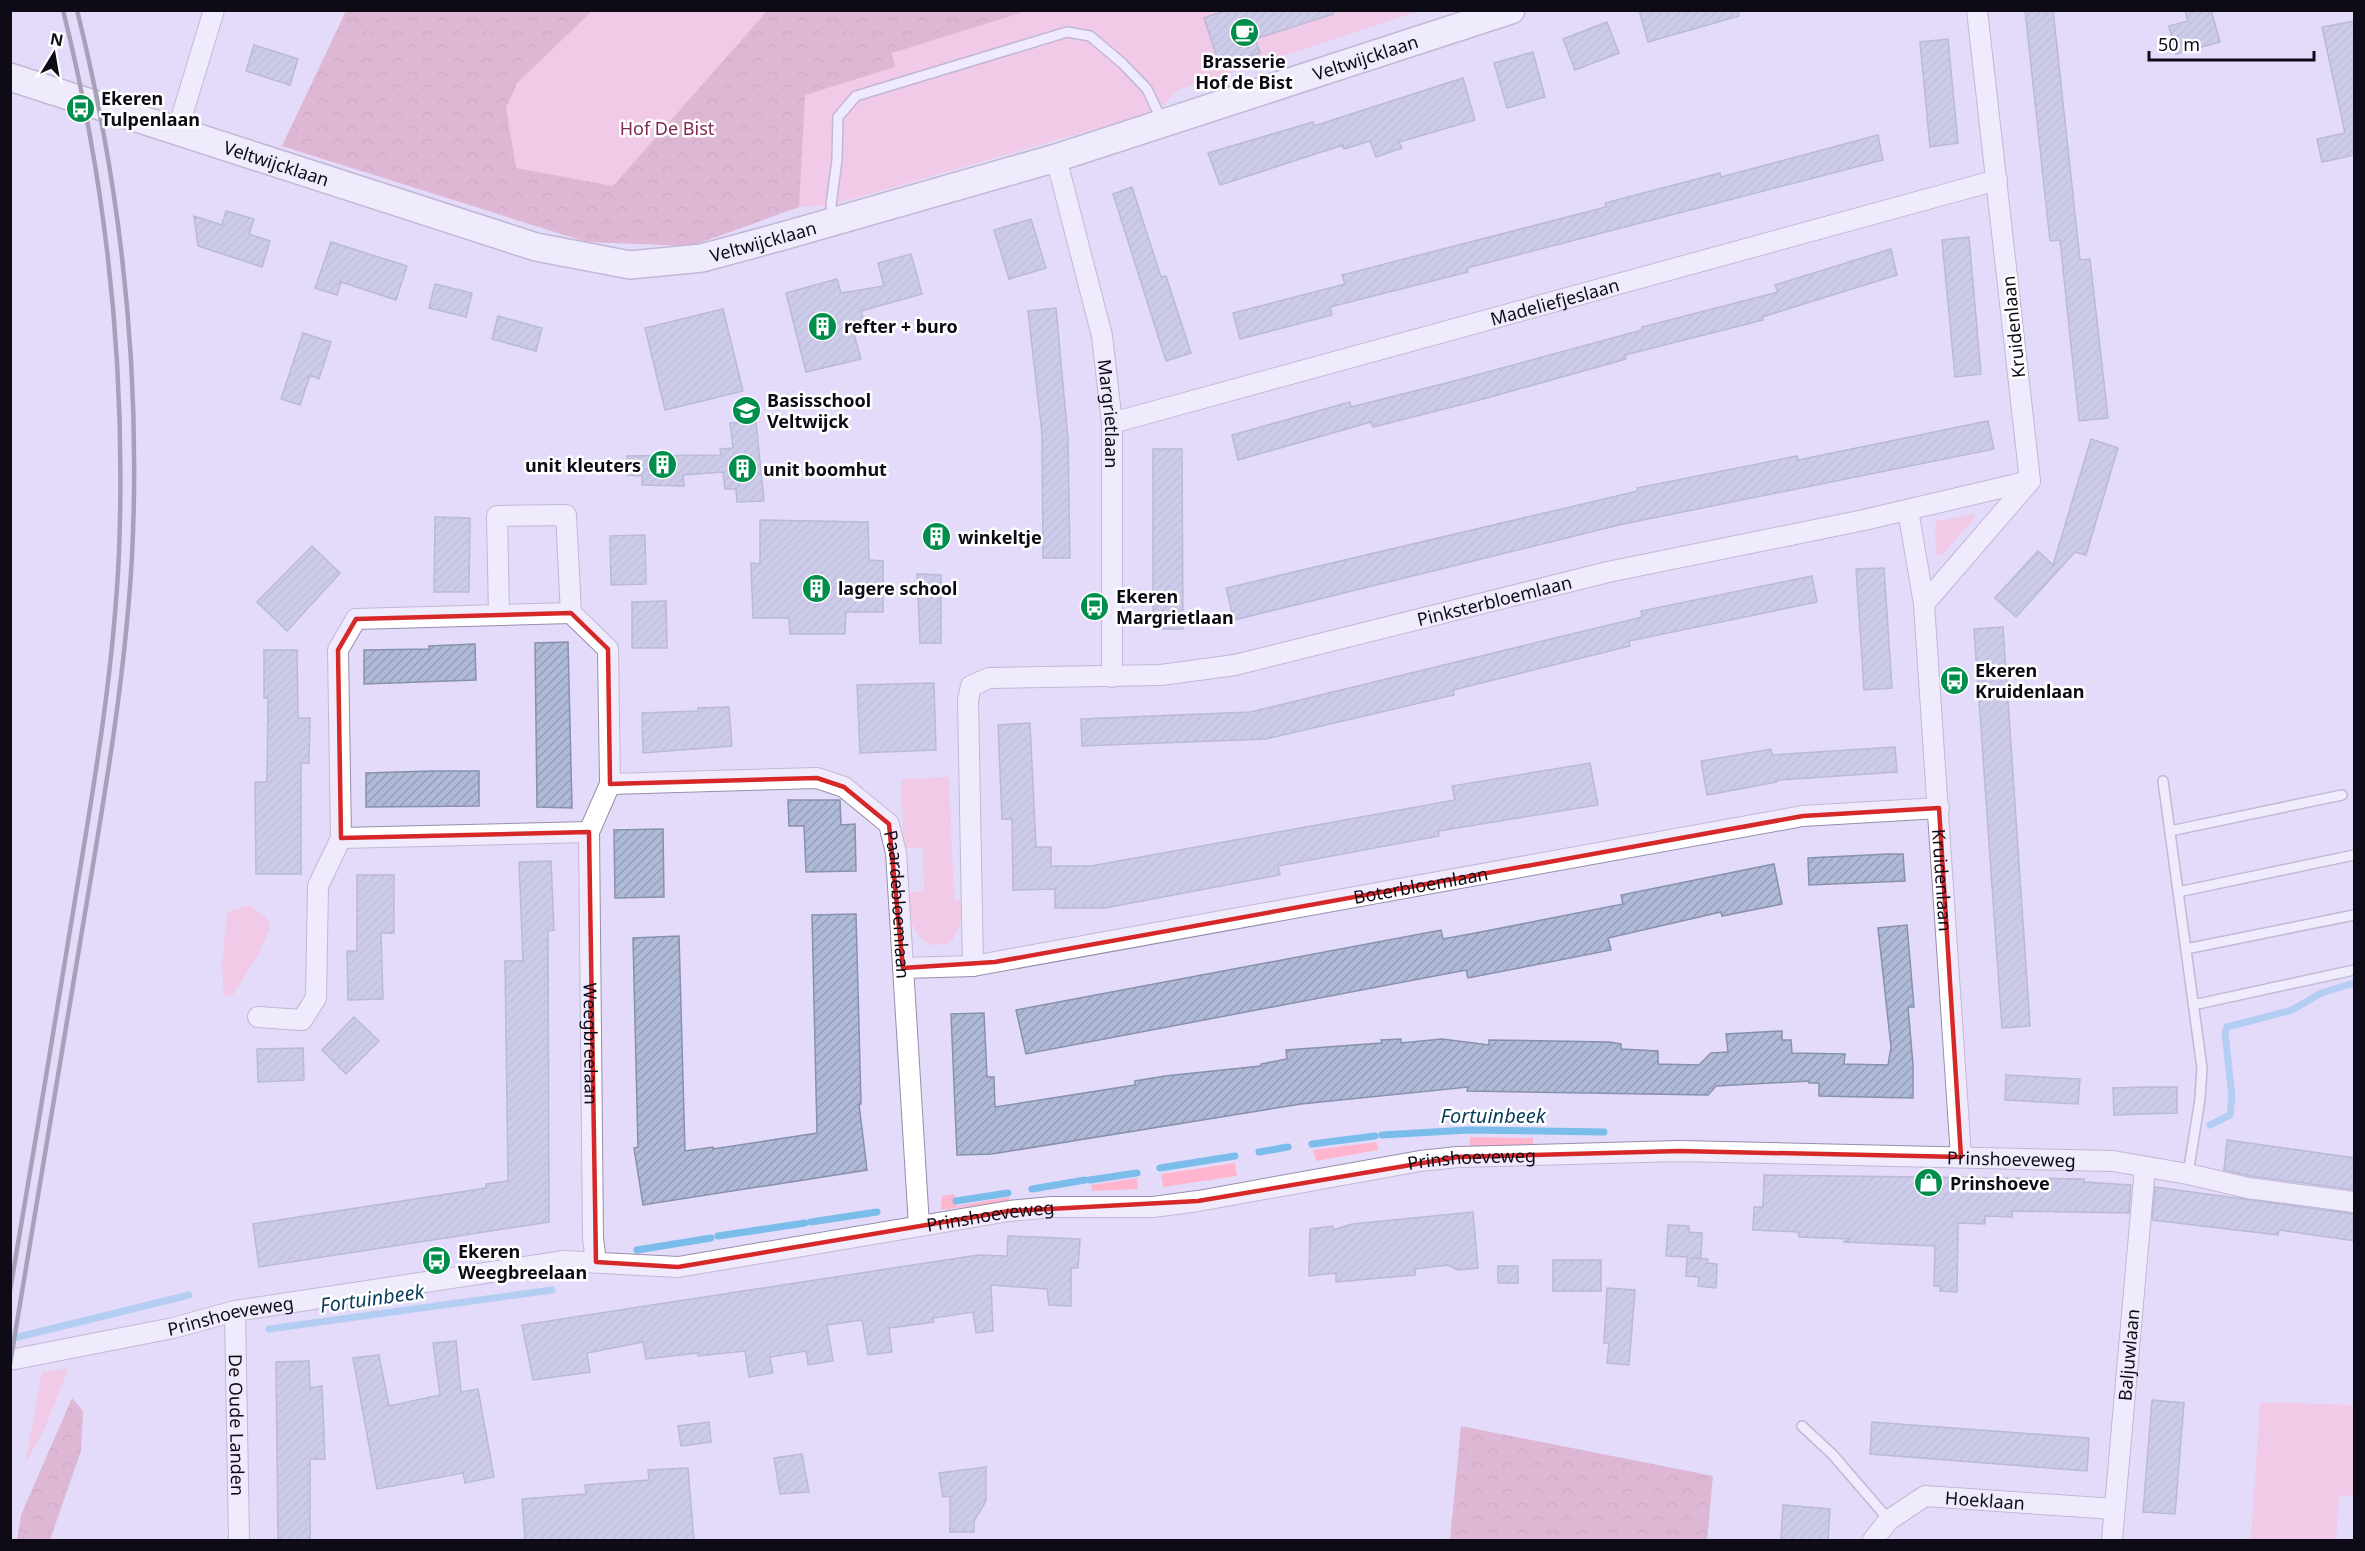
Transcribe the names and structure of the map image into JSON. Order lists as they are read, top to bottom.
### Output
{
  "streets": {
    "street": [
      "Veltwijcklaan",
      "Madeliefjeslaan",
      "Kruidenlaan",
      "Margrietlaan",
      "Pinksterbloemlaan",
      "Boterbloemlaan",
      "Paardebloemlaan",
      "Weegbreelaan",
      "Prinshoeveweg",
      "Baljuwlaan",
      "De Oude Landen",
      "Hoeklaan"
    ]
  },
  "crossings": [
    ["Veltwijcklaan", "Margrietlaan"],
    ["Madeliefjeslaan", "Kruidenlaan"],
    ["Madeliefjeslaan", "Margrietlaan"],
    ["Kruidenlaan", "Pinksterbloemlaan"],
    ["Kruidenlaan", "Boterbloemlaan"],
    ["Kruidenlaan", "Prinshoeveweg"],
    ["Margrietlaan", "Pinksterbloemlaan"],
    ["Pinksterbloemlaan", "Boterbloemlaan"],
    ["Boterbloemlaan", "Paardebloemlaan"],
    ["Paardebloemlaan", "Weegbreelaan"],
    ["Paardebloemlaan", "Prinshoeveweg"],
    ["Weegbreelaan", "Prinshoeveweg"],
    ["Prinshoeveweg", "Baljuwlaan"],
    ["Prinshoeveweg", "De Oude Landen"],
    ["Baljuwlaan", "Hoeklaan"]
  ],
  "water": ["Fortuinbeek"],
  "parks": ["Hof De Bist"],
  "places": {
    "cafe": ["Brasserie Hof de Bist"],
    "bus stop": [
      "Ekeren Tulpenlaan",
      "Ekeren Margrietlaan",
      "Ekeren Kruidenlaan",
      "Ekeren Weegbreelaan"
    ],
    "building": [
      "refter + buro",
      "unit kleuters",
      "unit boomhut",
      "winkeltje",
      "lagere school"
    ],
    "school or university": ["Basisschool Veltwijck"],
    "shop": ["Prinshoeve"]
  },
  "scale_bar": "50 m",
  "north": "top"
}
